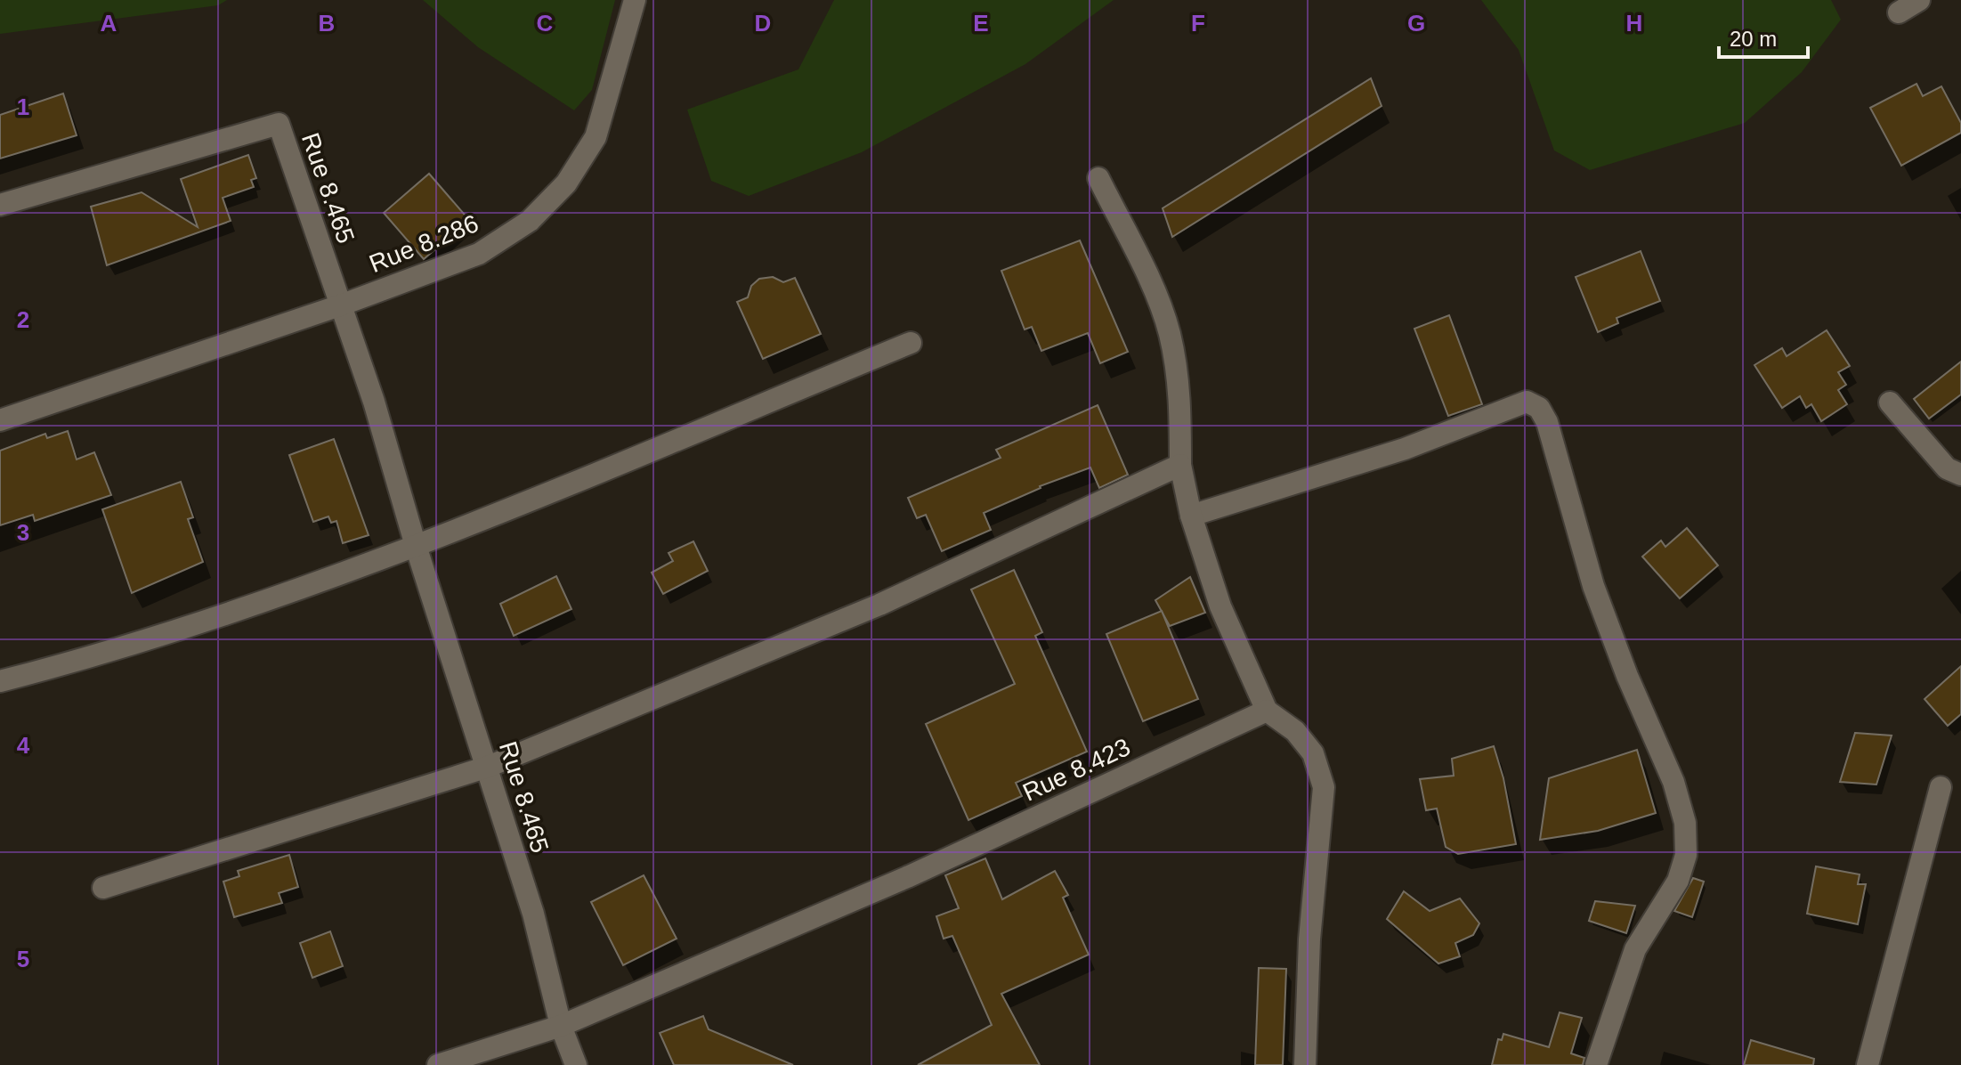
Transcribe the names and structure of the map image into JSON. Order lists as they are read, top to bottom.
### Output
{
  "streets": {
    "street": ["Rue 8.465", "Rue 8.286", "Rue 8.423"]
  },
  "crossings": [
    ["Rue 8.465", "Rue 8.286"],
    ["Rue 8.465", "Rue 8.423"]
  ],
  "scale_bar": "20 m",
  "grid": {
    "columns": [
      "A",
      "B",
      "C",
      "D",
      "E",
      "F",
      "G",
      "H"
    ],
    "rows": [
      "1",
      "2",
      "3",
      "4",
      "5"
    ]
  }
}
